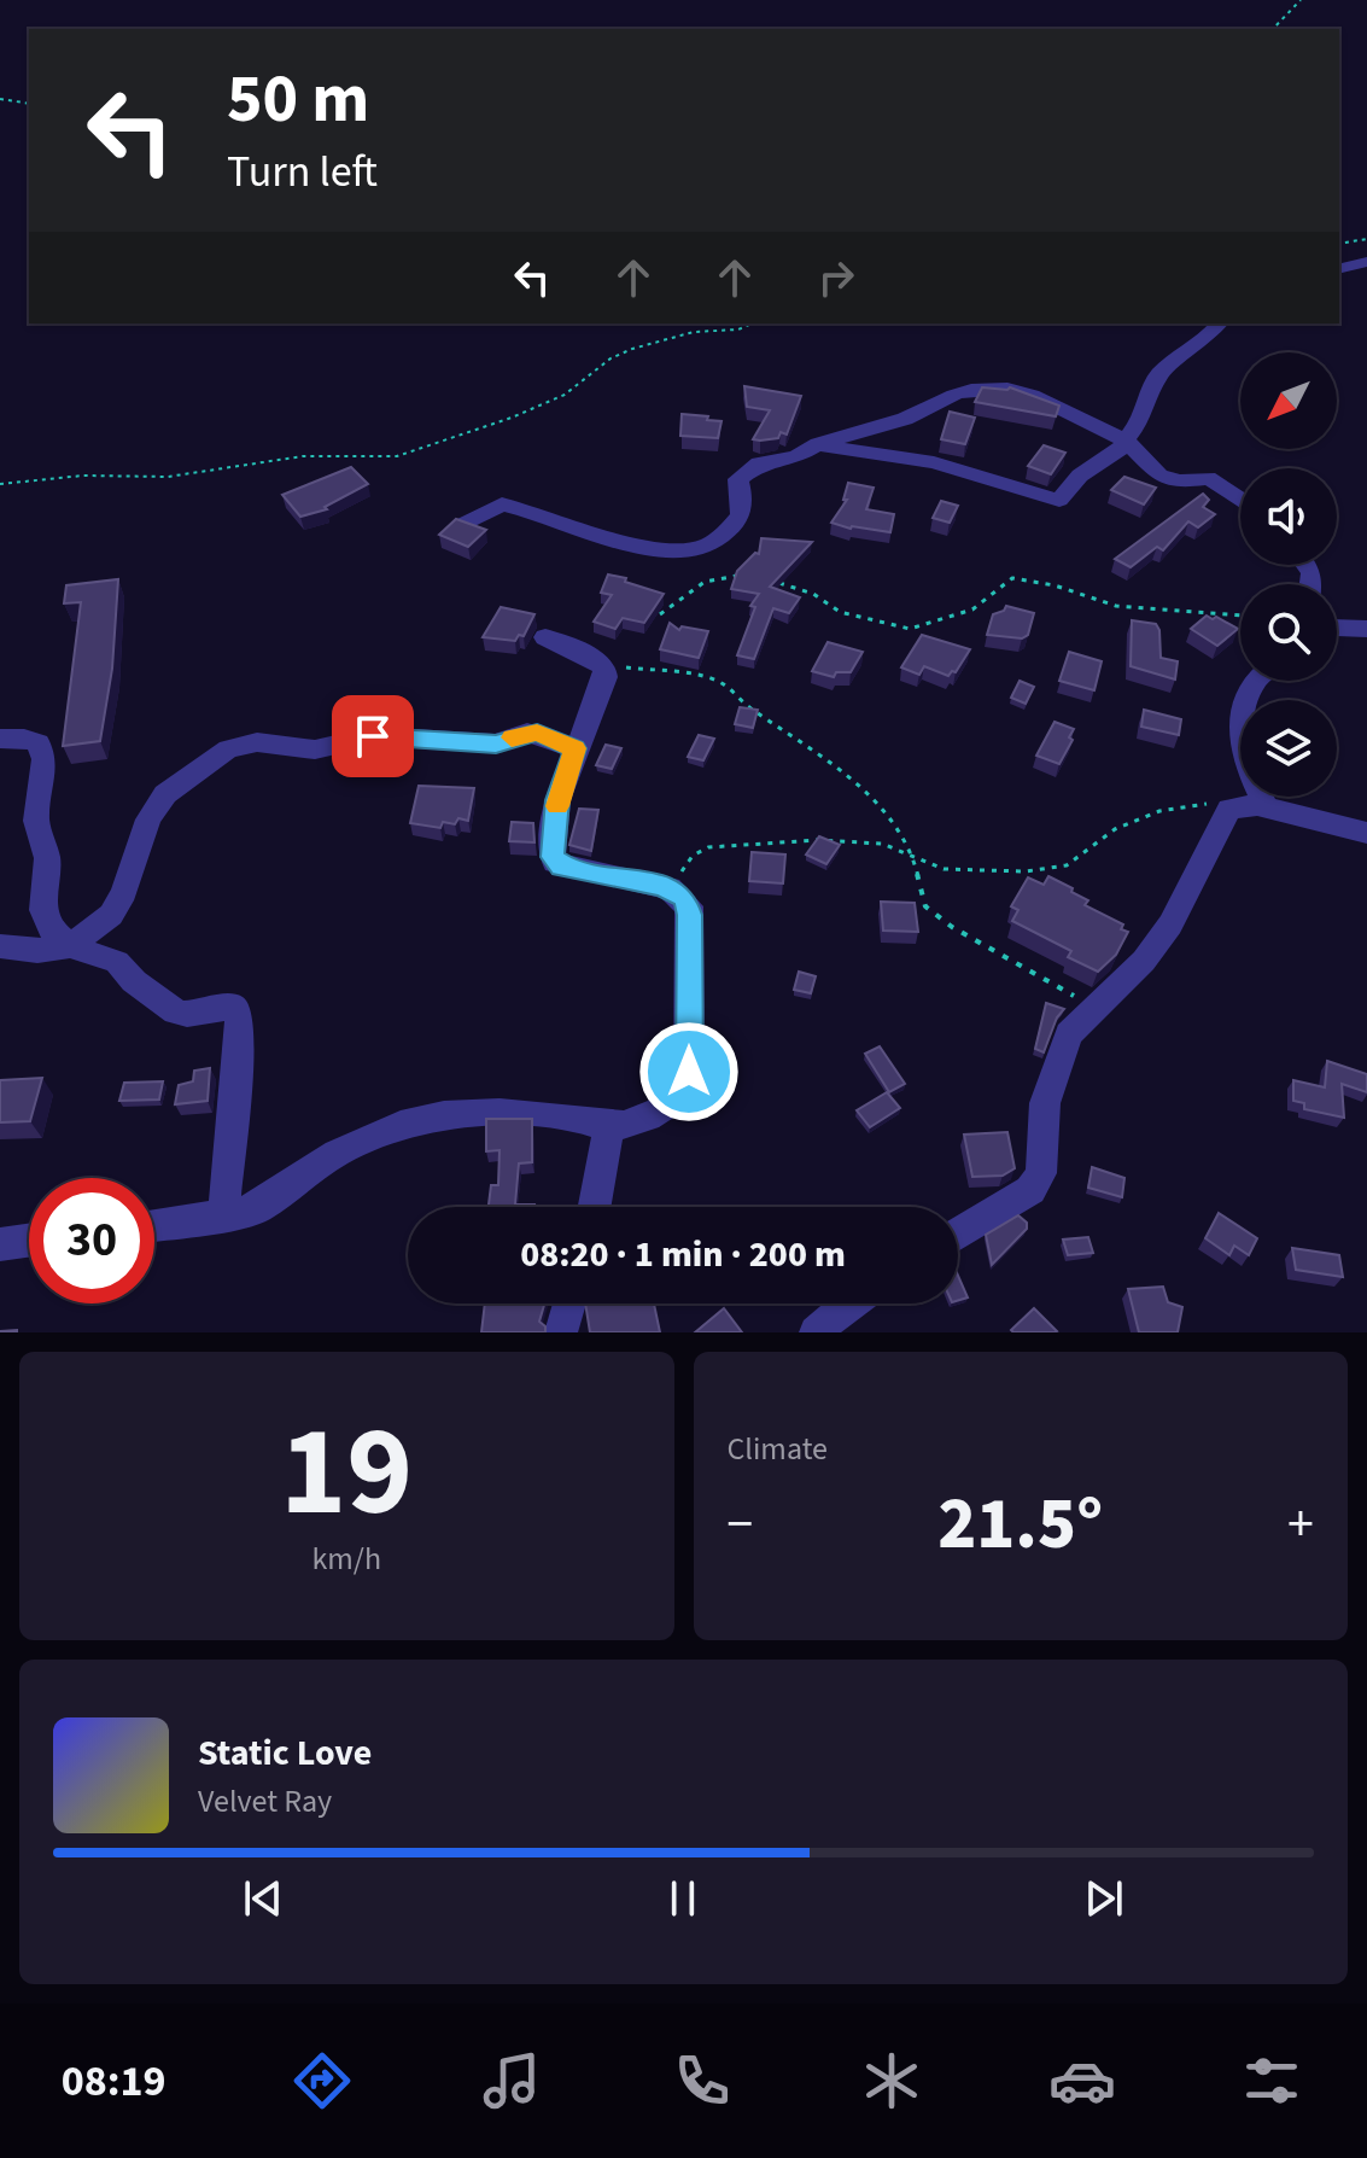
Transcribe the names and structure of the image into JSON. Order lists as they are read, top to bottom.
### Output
{
  "north": "bottom left",
  "page": {
    "turn": ["50 m", "Turn left"],
    "limit": "30",
    "trip": "08:20 · 1 min · 200 m",
    "tile": [
      ["19", "km/h"],
      "Climate"
    ],
    "heat": ["−", "21.5°", "+"],
    "song": ["Static Love", "Velvet Ray"],
    "tabs": "08:19"
  }
}
